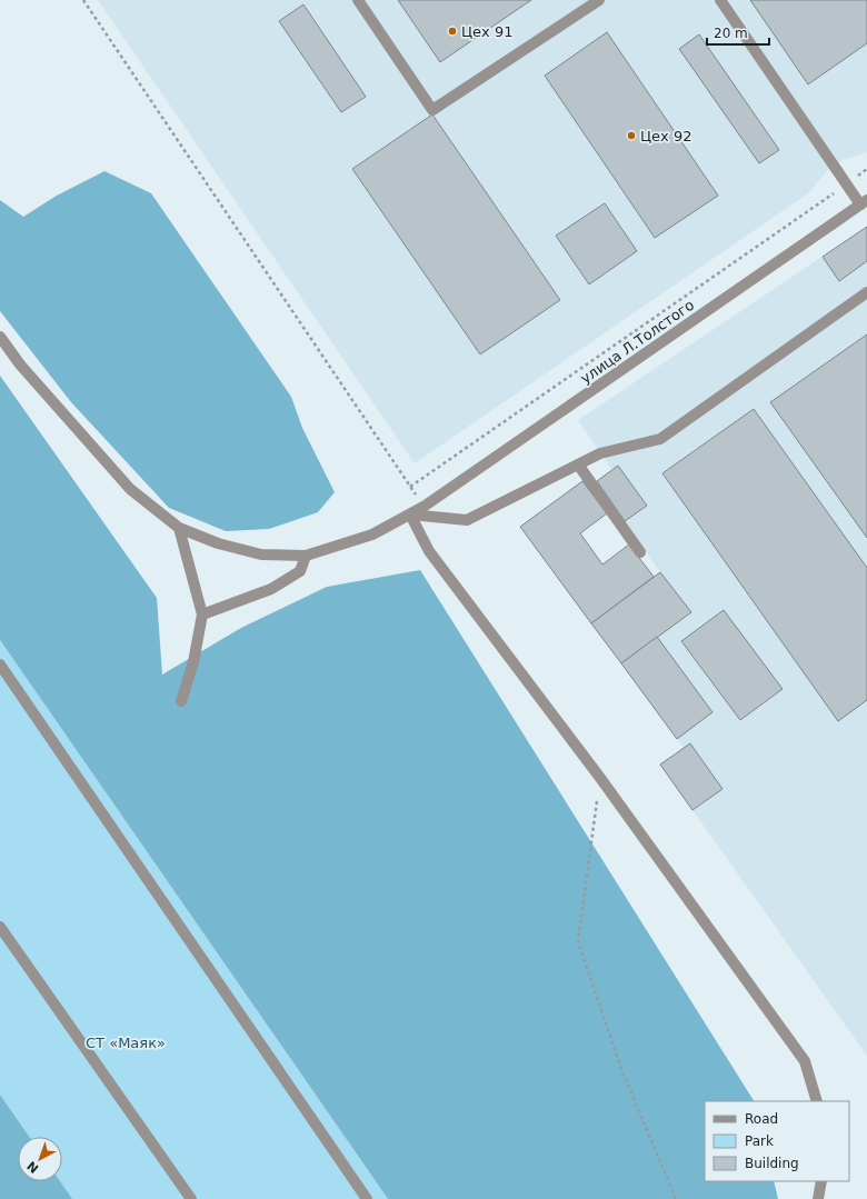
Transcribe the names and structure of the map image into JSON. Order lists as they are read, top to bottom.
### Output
{
  "streets": {
    "street": ["улица Л.Толстого"]
  },
  "parks": ["СТ «Маяк»"],
  "places": ["Цех 91", "Цех 92"],
  "legend": ["Road", "Park", "Building"],
  "scale_bar": "20 m",
  "north": "bottom left"
}
